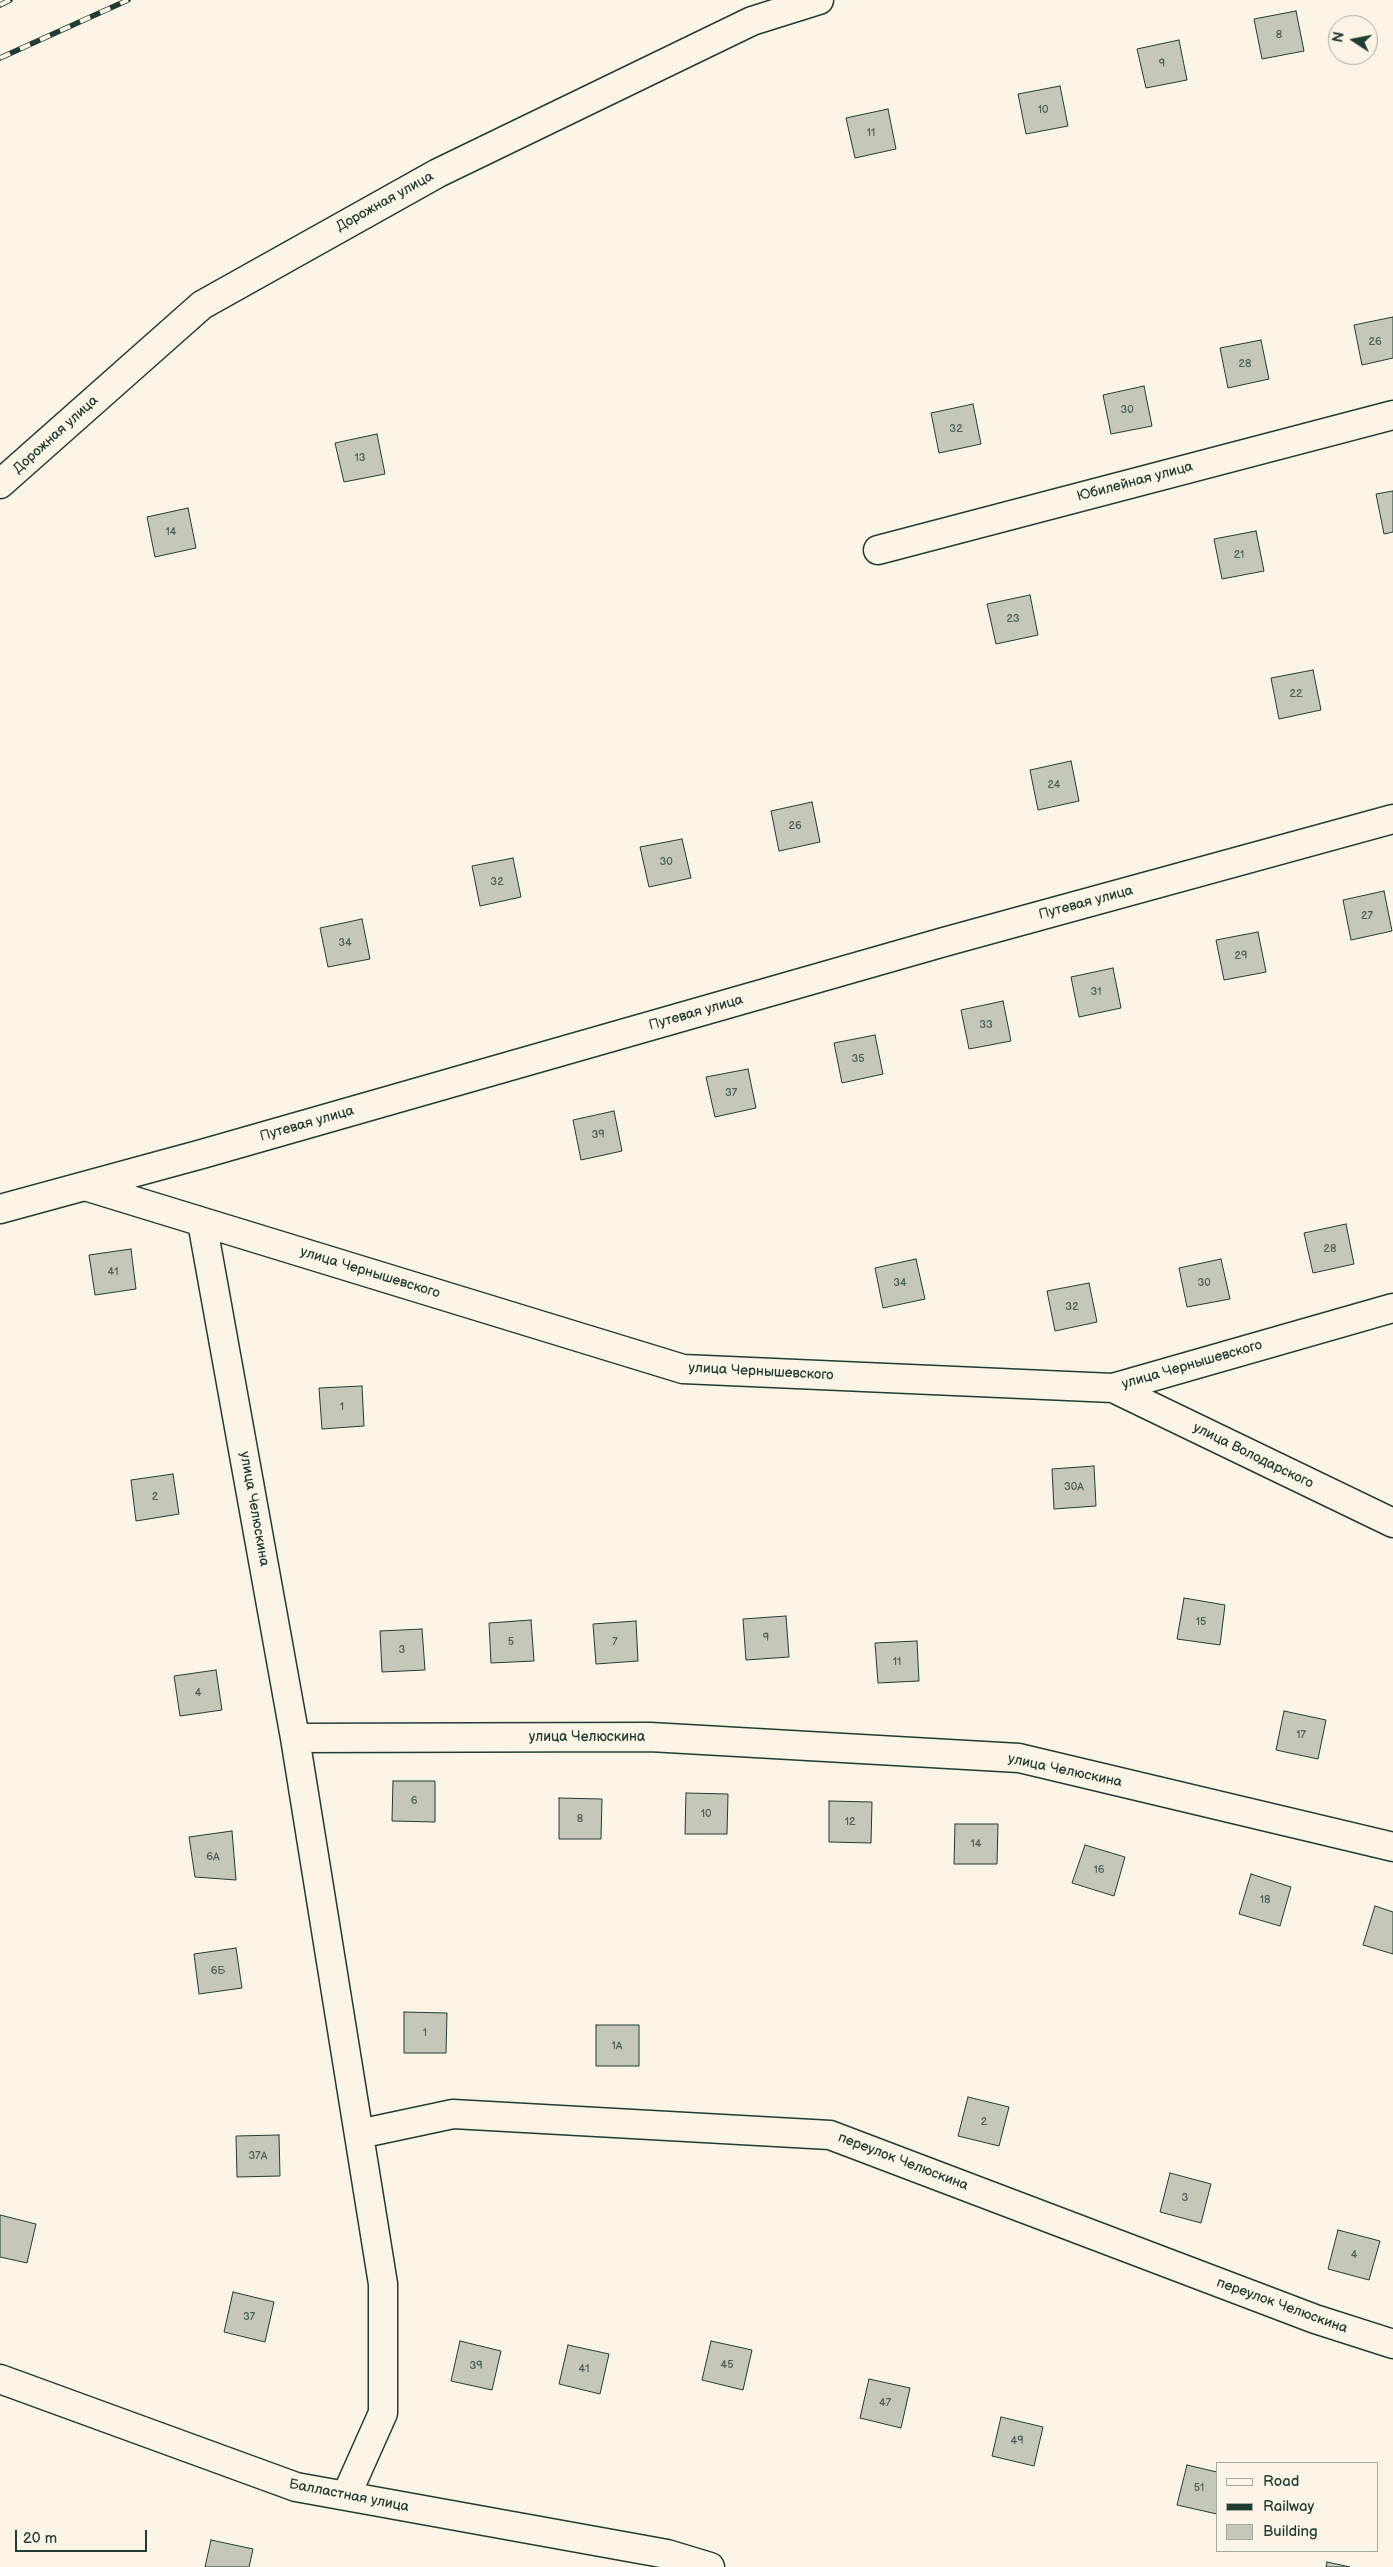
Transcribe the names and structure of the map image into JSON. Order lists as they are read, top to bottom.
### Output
{
  "streets": {
    "street": [
      "Дорожная улица",
      "Юбилейная улица",
      "Путевая улица",
      "улица Чернышевского",
      "улица Володарского",
      "улица Челюскина",
      "переулок Челюскина",
      "Балластная улица"
    ]
  },
  "crossings": [
    ["Путевая улица", "улица Чернышевского"],
    ["улица Чернышевского", "улица Володарского"],
    ["улица Чернышевского", "улица Челюскина"]
  ],
  "house_numbers": [
    "8",
    "9",
    "10",
    "11",
    "26",
    "28",
    "30",
    "32",
    "13",
    "14",
    "21",
    "23",
    "22",
    "24",
    "26",
    "30",
    "32",
    "27",
    "34",
    "29",
    "31",
    "33",
    "35",
    "37",
    "39",
    "28",
    "41",
    "34",
    "30",
    "32",
    "1",
    "30А",
    "2",
    "15",
    "9",
    "5",
    "7",
    "3",
    "11",
    "4",
    "17",
    "6",
    "10",
    "8",
    "12",
    "14",
    "6А",
    "16",
    "18",
    "6Б",
    "1",
    "1А",
    "2",
    "37А",
    "3",
    "4",
    "37",
    "45",
    "39",
    "41",
    "47",
    "49",
    "51"
  ],
  "legend": ["Road", "Railway", "Building"],
  "scale_bar": "20 m",
  "north": "left"
}
